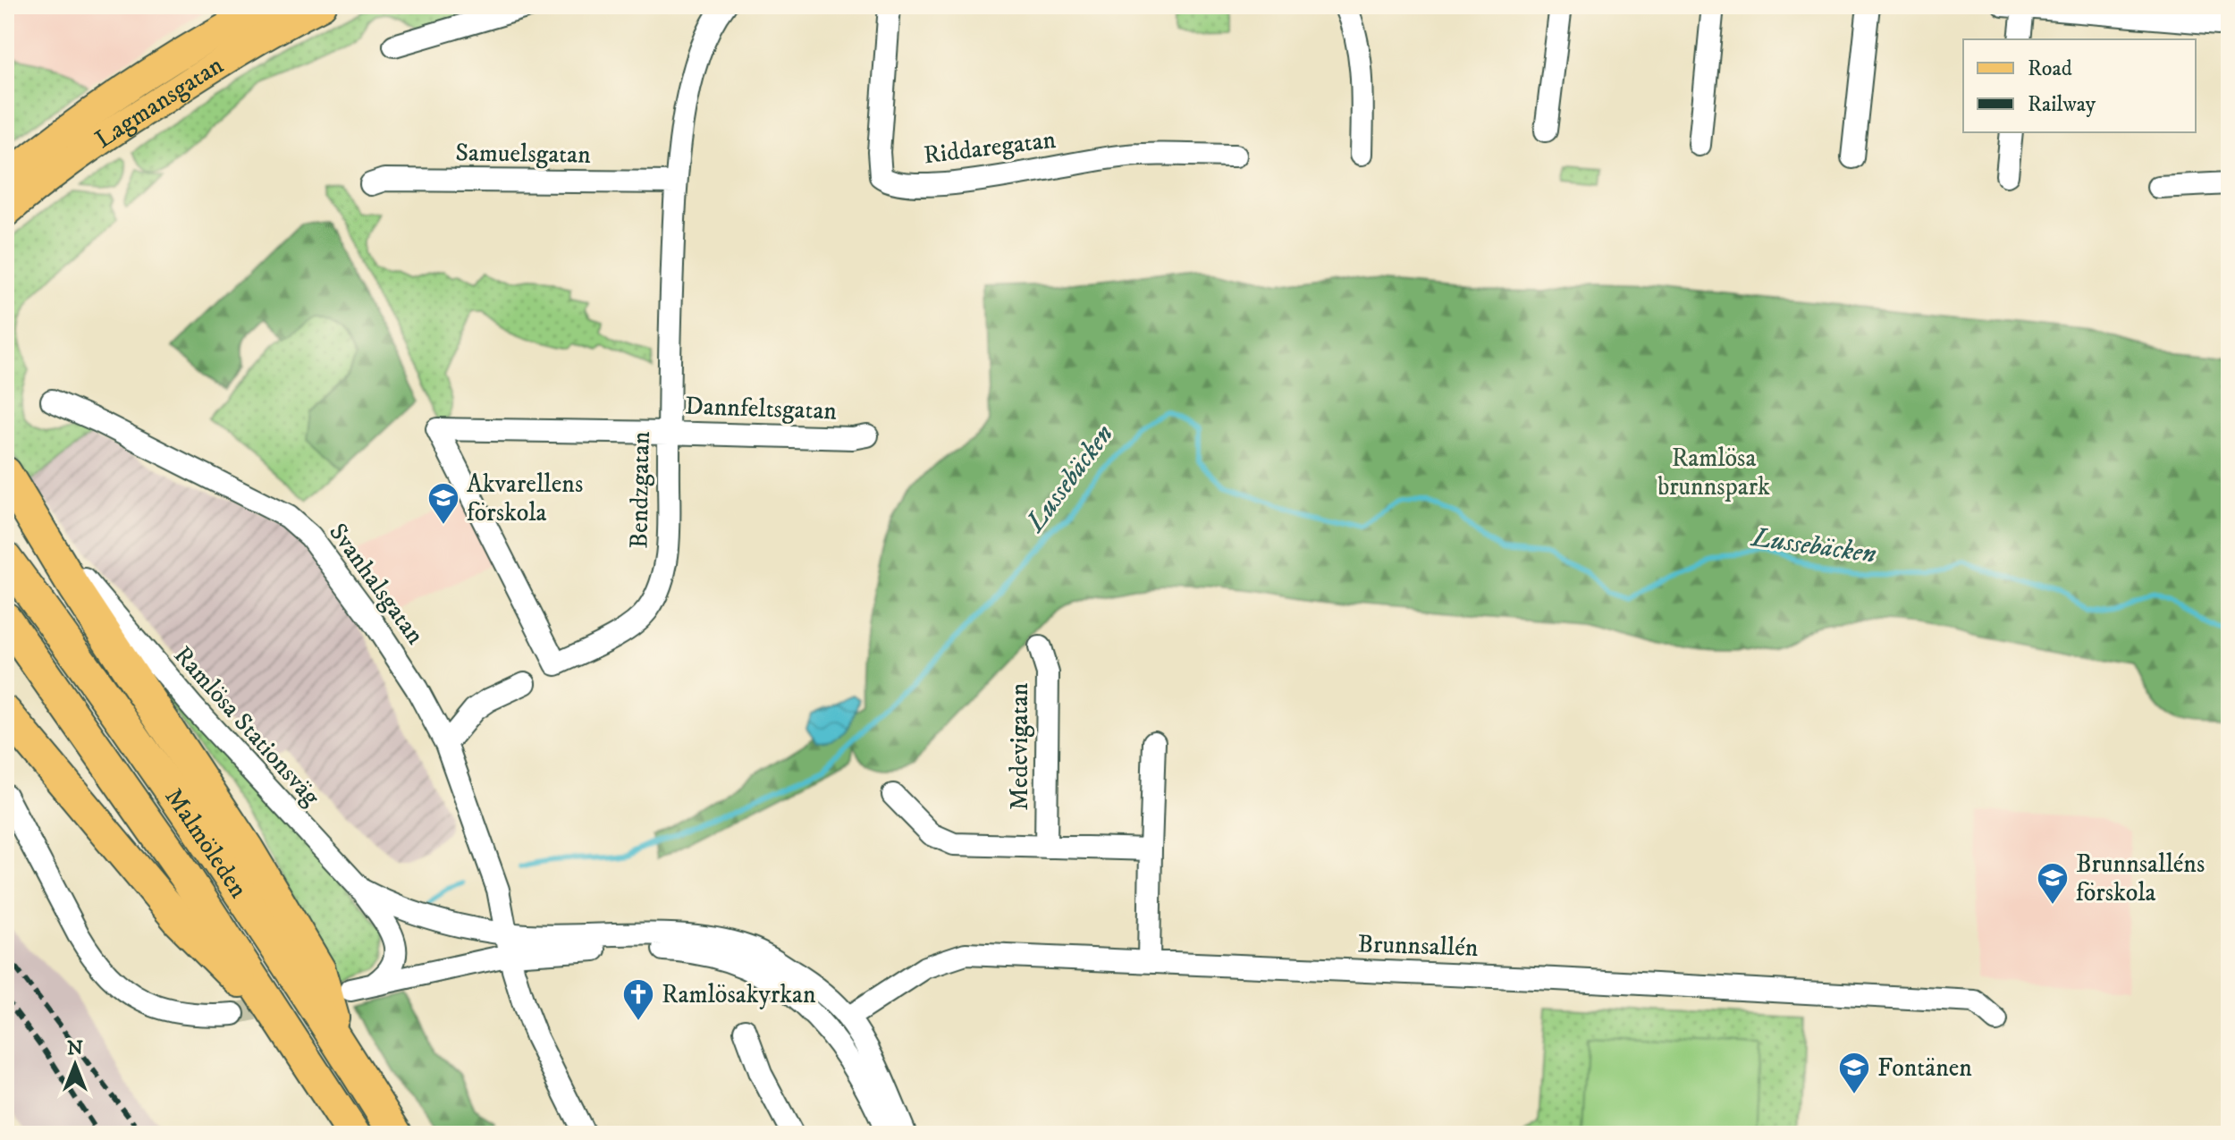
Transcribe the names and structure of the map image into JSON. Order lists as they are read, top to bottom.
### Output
{
  "streets": {
    "highway": ["Malmöleden"],
    "main road": ["Lagmansgatan"],
    "street": [
      "Riddaregatan",
      "Samuelsgatan",
      "Dannfeltsgatan",
      "Bendzgatan",
      "Svanhalsgatan",
      "Ramlösa Stationsväg",
      "Medevigatan",
      "Brunnsallén"
    ]
  },
  "crossings": [
    ["Samuelsgatan", "Bendzgatan"],
    ["Dannfeltsgatan", "Bendzgatan"],
    ["Svanhalsgatan", "Ramlösa Stationsväg"]
  ],
  "water": ["Lussebäcken"],
  "parks": ["Ramlösa brunnspark"],
  "places": {
    "school or university": ["Akvarellens förskola", "Brunnsalléns förskola", "Fontänen"],
    "church": ["Ramlösakyrkan"]
  },
  "legend": ["Road", "Railway"],
  "north": "top"
}
